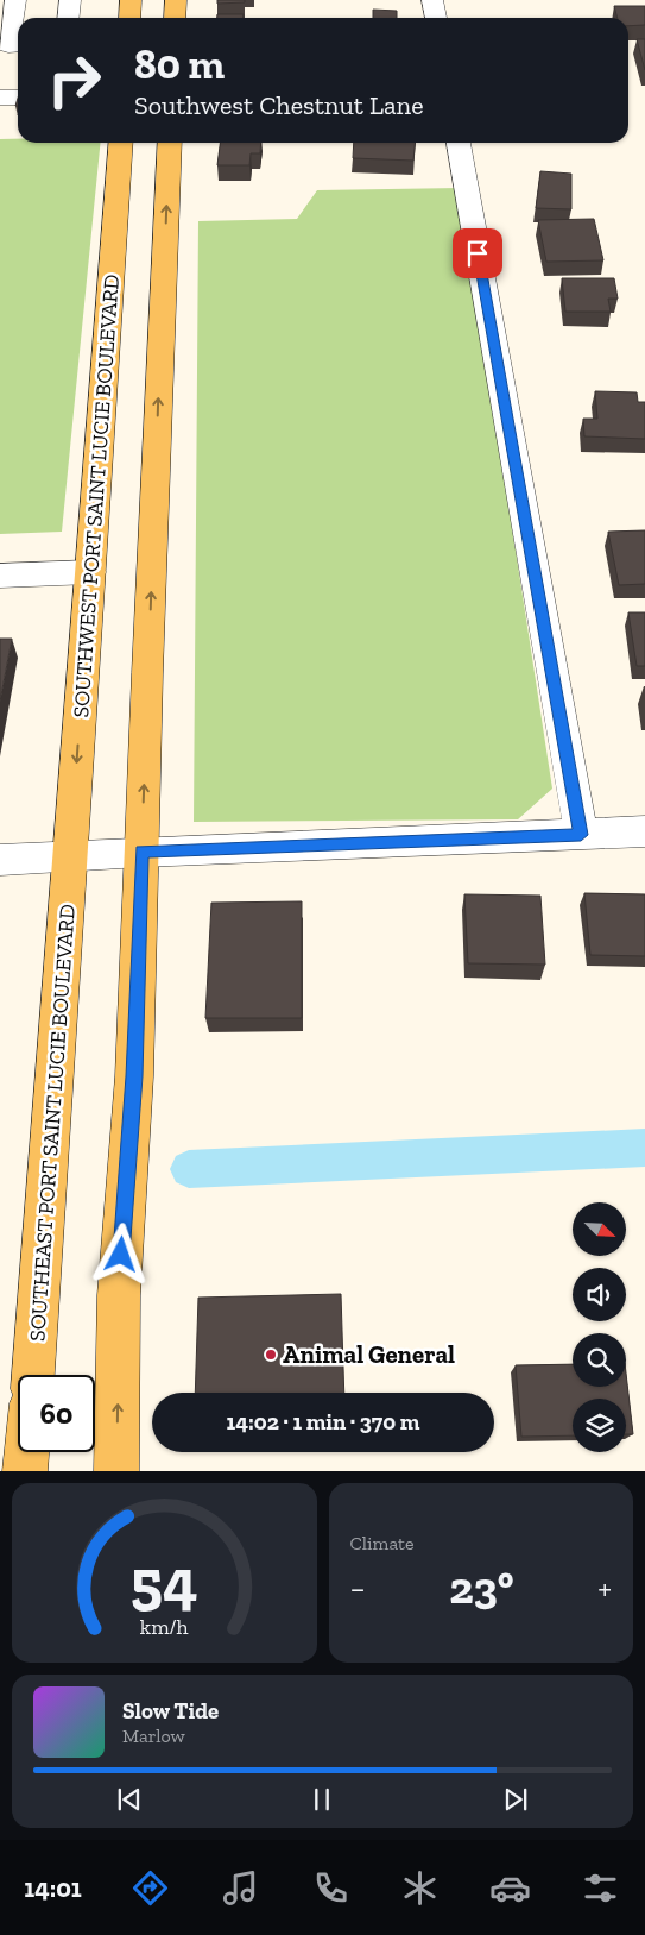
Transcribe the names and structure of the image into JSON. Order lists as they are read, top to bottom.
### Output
{
  "streets": {
    "main road": ["SOUTHWEST PORT SAINT LUCIE BOULEVARD", "SOUTHEAST PORT SAINT LUCIE BOULEVARD"]
  },
  "crossings": [
    ["SOUTHWEST PORT SAINT LUCIE BOULEVARD", "SOUTHEAST PORT SAINT LUCIE BOULEVARD"]
  ],
  "places": ["Animal General"],
  "north": "bottom right",
  "page": {
    "turn": ["80 m", "Southwest Chestnut Lane"],
    "limit": "60",
    "trip": "14:02 · 1 min · 370 m",
    "tile": "Climate",
    "heat": ["−", "23°", "+"],
    "song": ["Slow Tide", "Marlow"],
    "tabs": "14:01",
    "gauge": ["54", "km/h"]
  }
}
